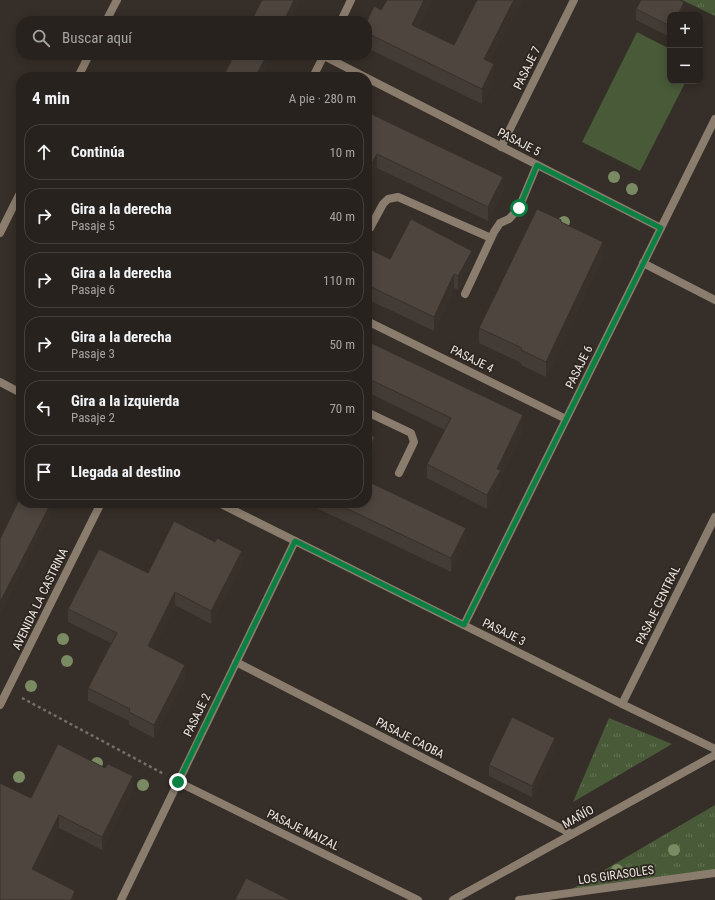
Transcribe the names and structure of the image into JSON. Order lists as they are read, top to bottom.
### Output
{
  "streets": {
    "street": [
      "PASAJE 7",
      "PASAJE 5",
      "PASAJE 4",
      "PASAJE 6",
      "AVENIDA LA CASTRINA",
      "PASAJE CENTRAL",
      "PASAJE 3",
      "PASAJE 2",
      "PASAJE CAOBA",
      "MAÑÍO",
      "PASAJE MAIZAL",
      "LOS GIRASOLES"
    ]
  },
  "crossings": [
    ["PASAJE 7", "PASAJE 5"],
    ["PASAJE 5", "PASAJE 6"],
    ["PASAJE 4", "PASAJE 6"],
    ["PASAJE 6", "PASAJE 3"],
    ["PASAJE CENTRAL", "PASAJE 3"],
    ["PASAJE 3", "PASAJE 2"],
    ["PASAJE 2", "PASAJE CAOBA"],
    ["PASAJE 2", "PASAJE MAIZAL"],
    ["PASAJE CAOBA", "MAÑÍO"]
  ],
  "page": {
    "map_buttons": ["+", "−"],
    "search": "Buscar aquí",
    "heading": ["4 min", "A pie · 280 m"],
    "list": [
      ["Continúa", "10 m"],
      ["Gira a la derecha", "Pasaje 5", "40 m"],
      ["Gira a la derecha", "Pasaje 6", "110 m"],
      ["Gira a la derecha", "Pasaje 3", "50 m"],
      ["Gira a la izquierda", "Pasaje 2", "70 m"],
      "Llegada al destino"
    ]
  }
}
